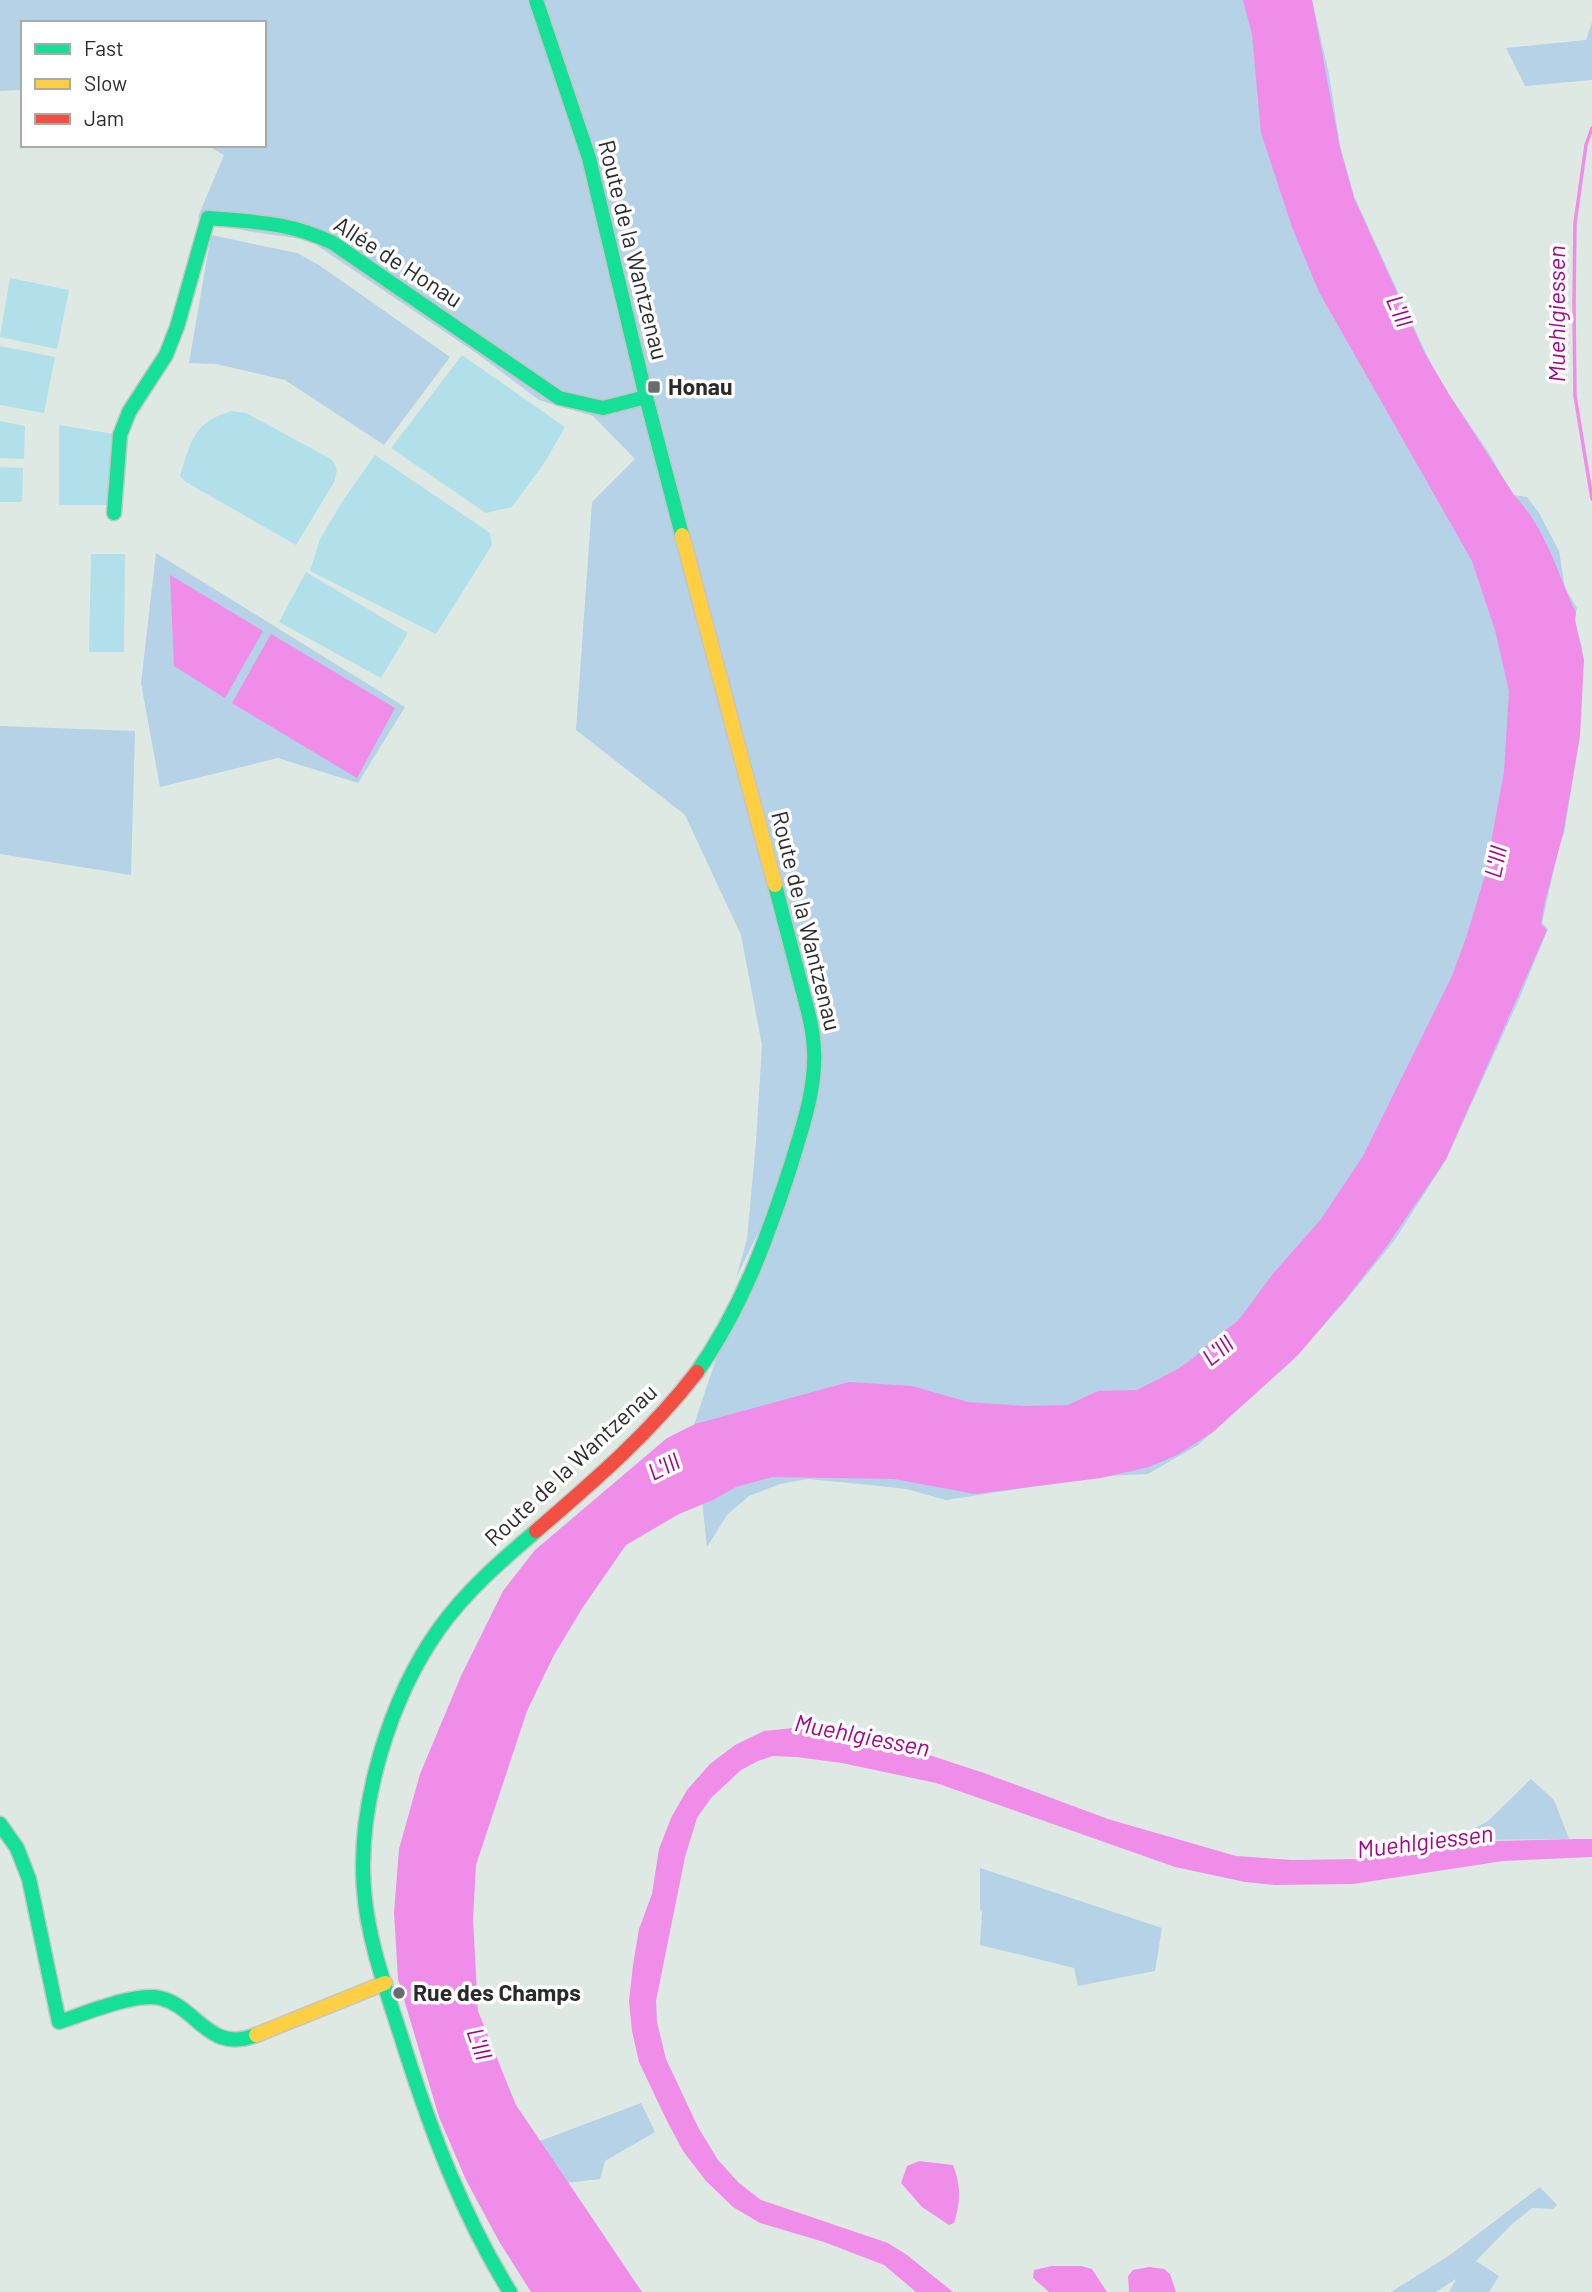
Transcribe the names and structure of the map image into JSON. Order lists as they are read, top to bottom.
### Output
{
  "streets": {
    "main road": ["Route de la Wantzenau", "Allée de Honau"]
  },
  "crossings": [
    ["Route de la Wantzenau", "Allée de Honau"]
  ],
  "water": ["L'Ill", "Muehlgiessen"],
  "places": {
    "transit": ["Honau"],
    "other": ["Rue des Champs"]
  },
  "legend": ["Fast", "Slow", "Jam"]
}
